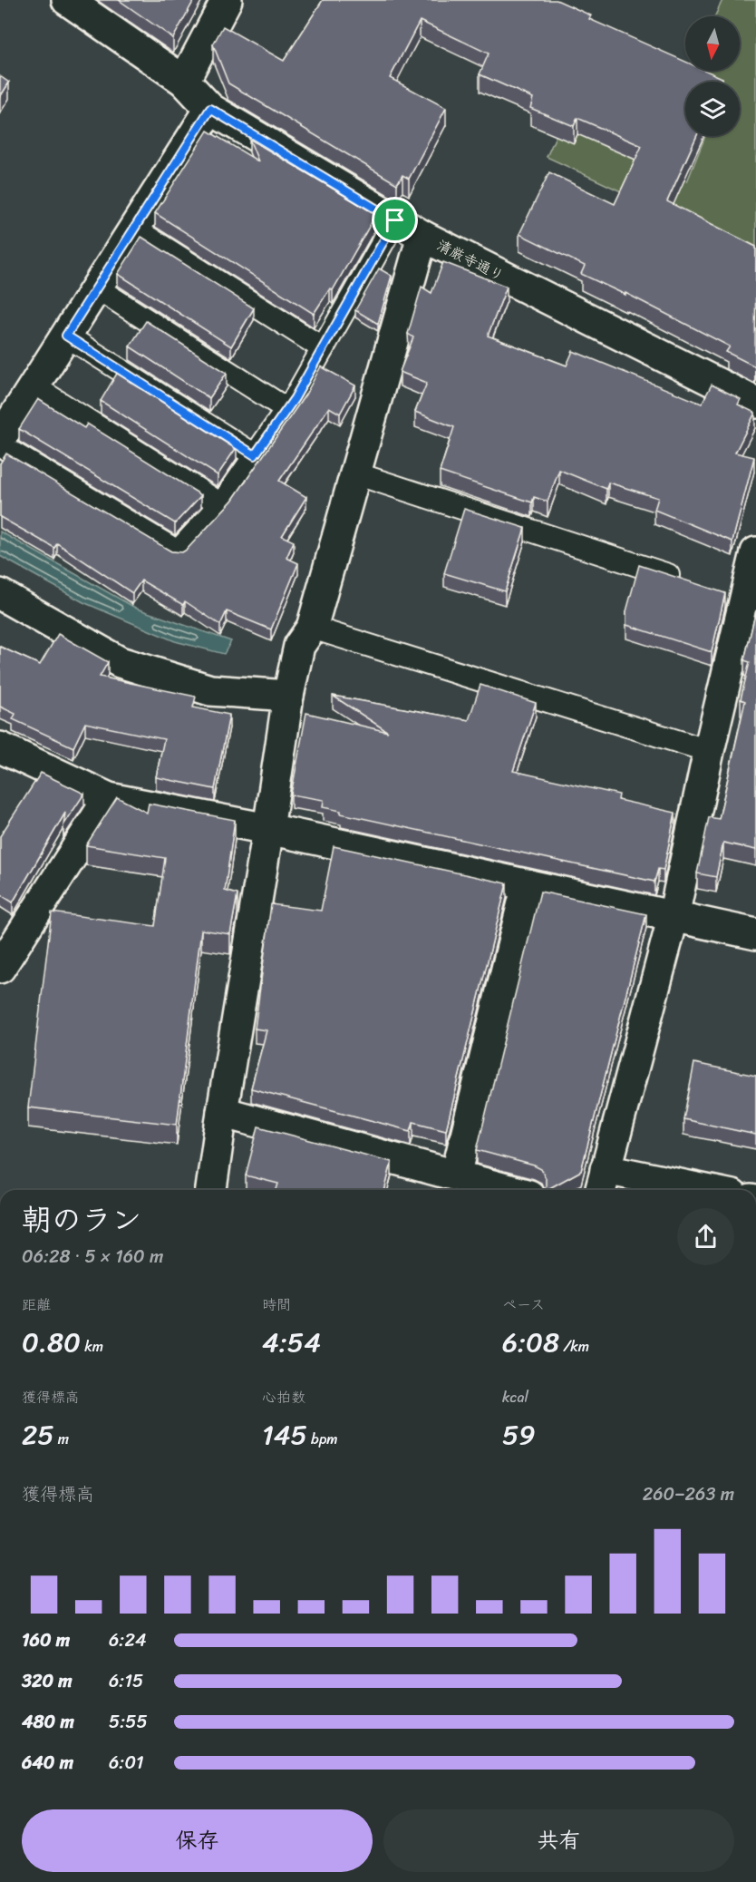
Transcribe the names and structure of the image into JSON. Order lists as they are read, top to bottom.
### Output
{
  "streets": {
    "street": ["清厳寺通り"]
  },
  "north": "bottom",
  "page": {
    "heading": ["朝のラン", "06:28 · 5 × 160 m"],
    "stats": [
      ["距離", "0.80 km"],
      ["時間", "4:54"],
      ["ペース", "6:08 /km"],
      ["獲得標高", "25 m"],
      ["心拍数", "145 bpm"],
      ["kcal", "59"]
    ],
    "chart": ["獲得標高", "260–263 m"],
    "list": [
      {
        "name": "160 m",
        "note": "6:24"
      },
      {
        "name": "320 m",
        "note": "6:15"
      },
      {
        "name": "480 m",
        "note": "5:55"
      },
      {
        "name": "640 m",
        "note": "6:01"
      }
    ],
    "buttons": ["保存", "共有"]
  }
}
